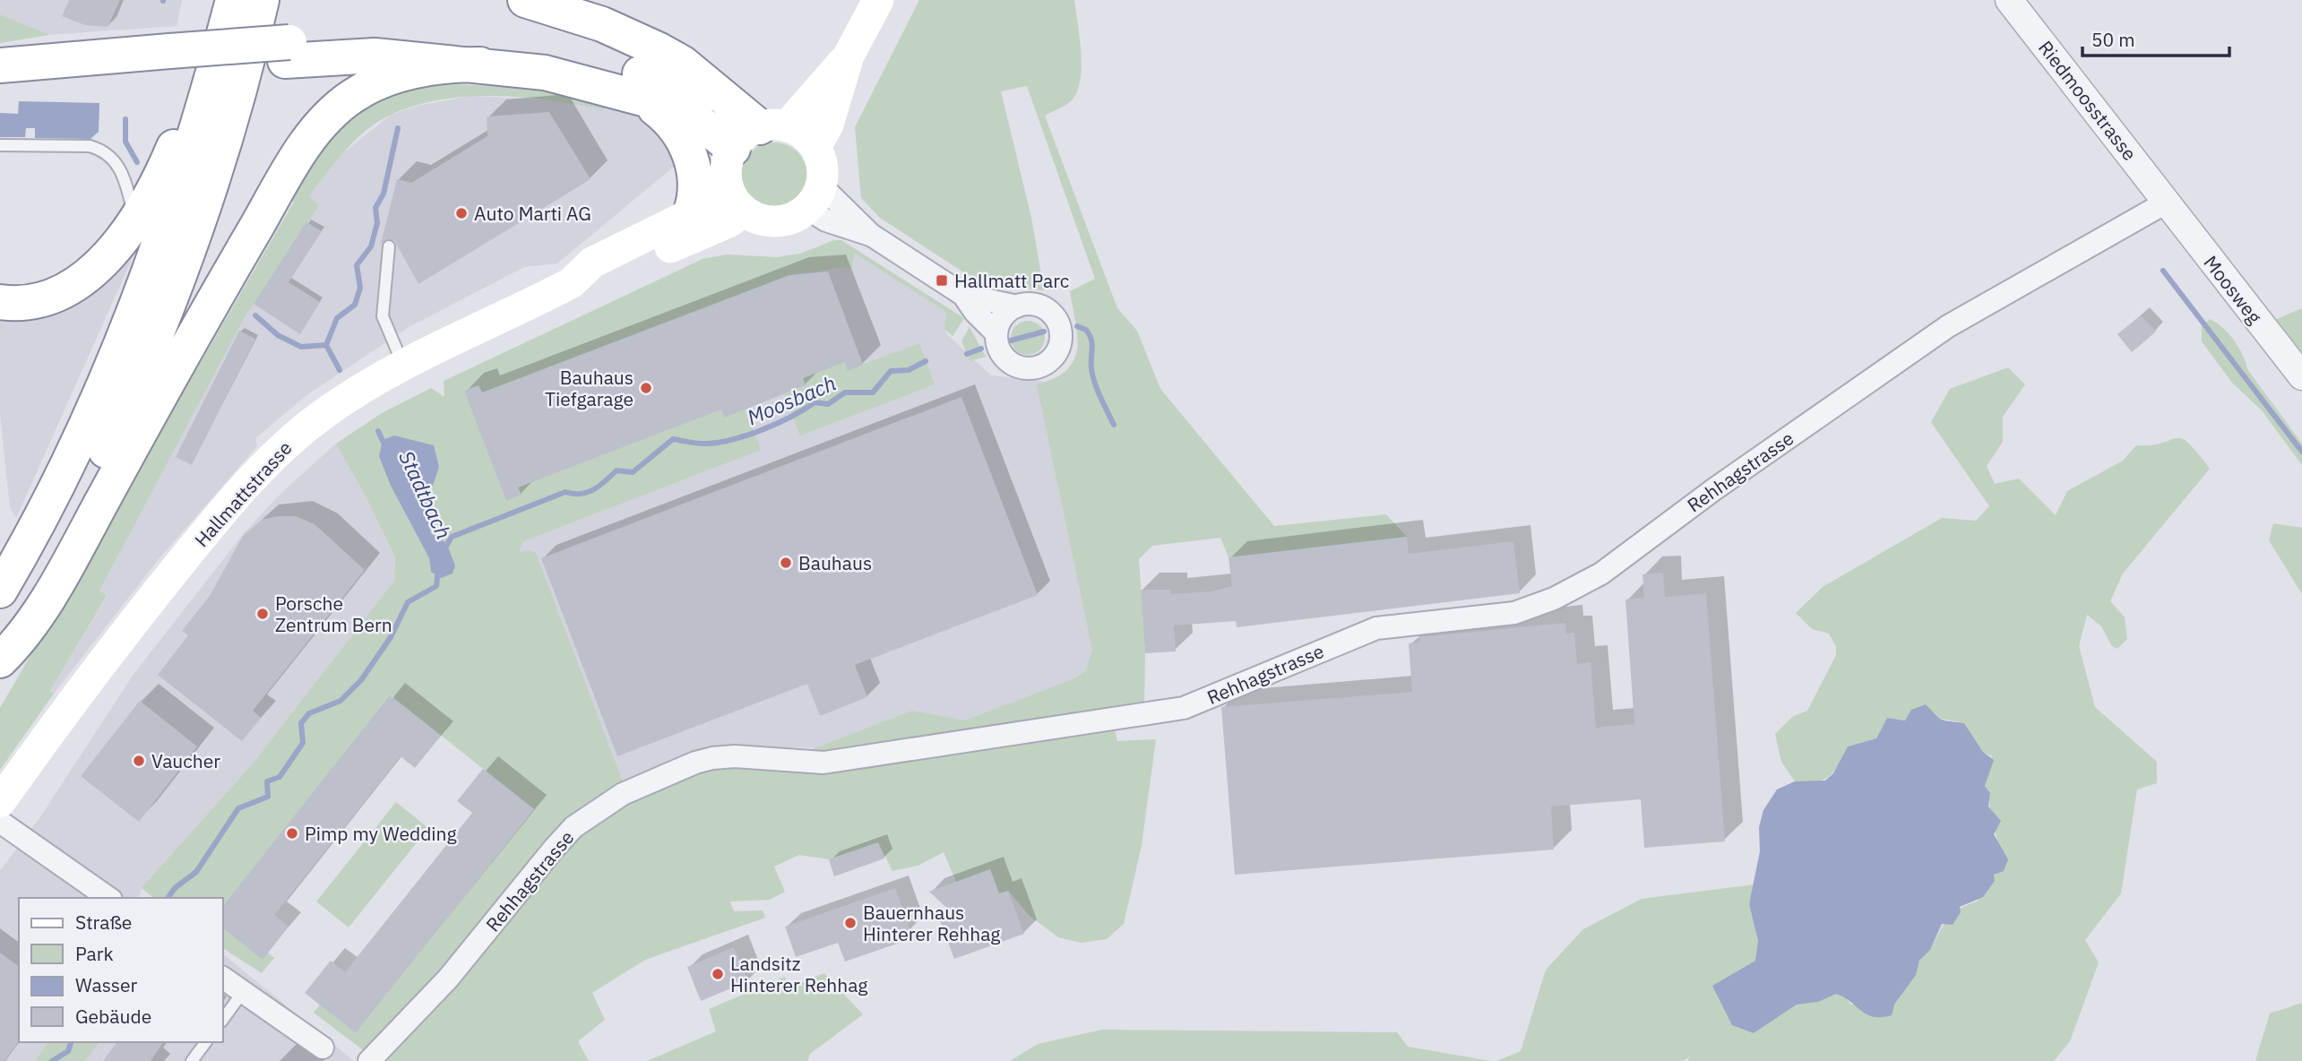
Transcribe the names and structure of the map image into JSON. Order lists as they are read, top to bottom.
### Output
{
  "streets": {
    "main road": ["Hallmattstrasse"],
    "street": ["Riedmoosstrasse", "Moosweg", "Rehhagstrasse"]
  },
  "crossings": [
    ["Riedmoosstrasse", "Moosweg"],
    ["Riedmoosstrasse", "Rehhagstrasse"],
    ["Moosweg", "Rehhagstrasse"]
  ],
  "water": ["Moosbach", "Stadtbach"],
  "places": {
    "other": [
      "Auto Marti AG",
      "Bauhaus Tiefgarage",
      "Bauhaus",
      "Porsche Zentrum Bern",
      "Vaucher",
      "Pimp my Wedding",
      "Bauernhaus Hinterer Rehhag",
      "Landsitz Hinterer Rehhag"
    ],
    "transit": ["Hallmatt Parc"]
  },
  "legend": [
    "Straße",
    "Park",
    "Wasser",
    "Gebäude"
  ],
  "scale_bar": "50 m"
}
